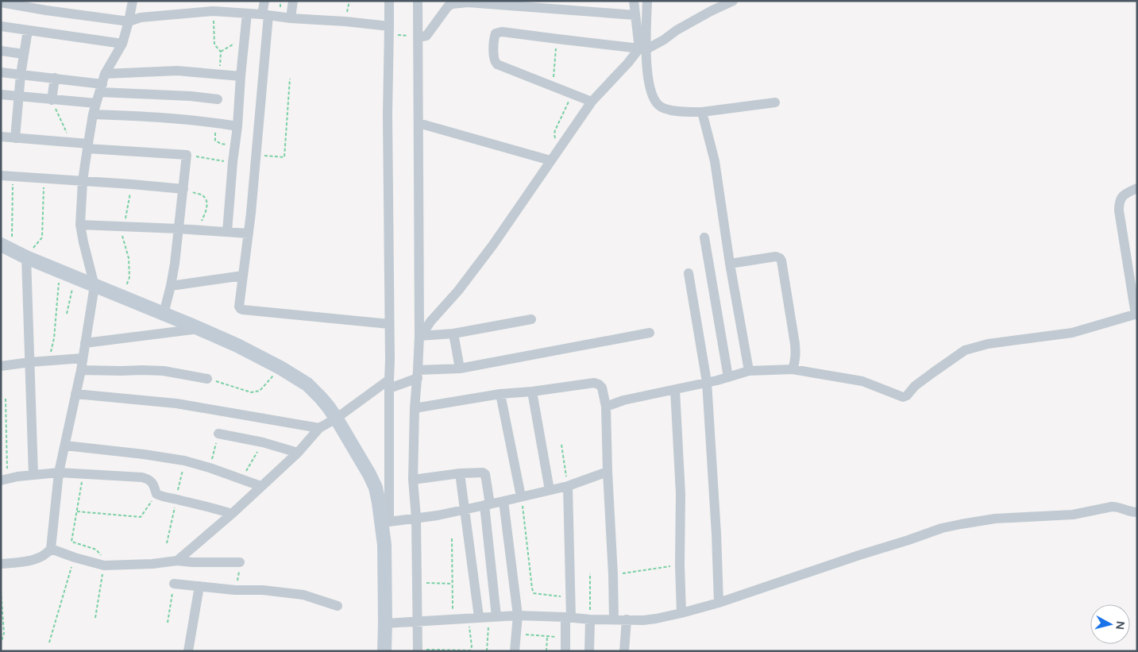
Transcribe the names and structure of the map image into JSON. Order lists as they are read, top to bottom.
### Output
{
  "north": "right"
}
